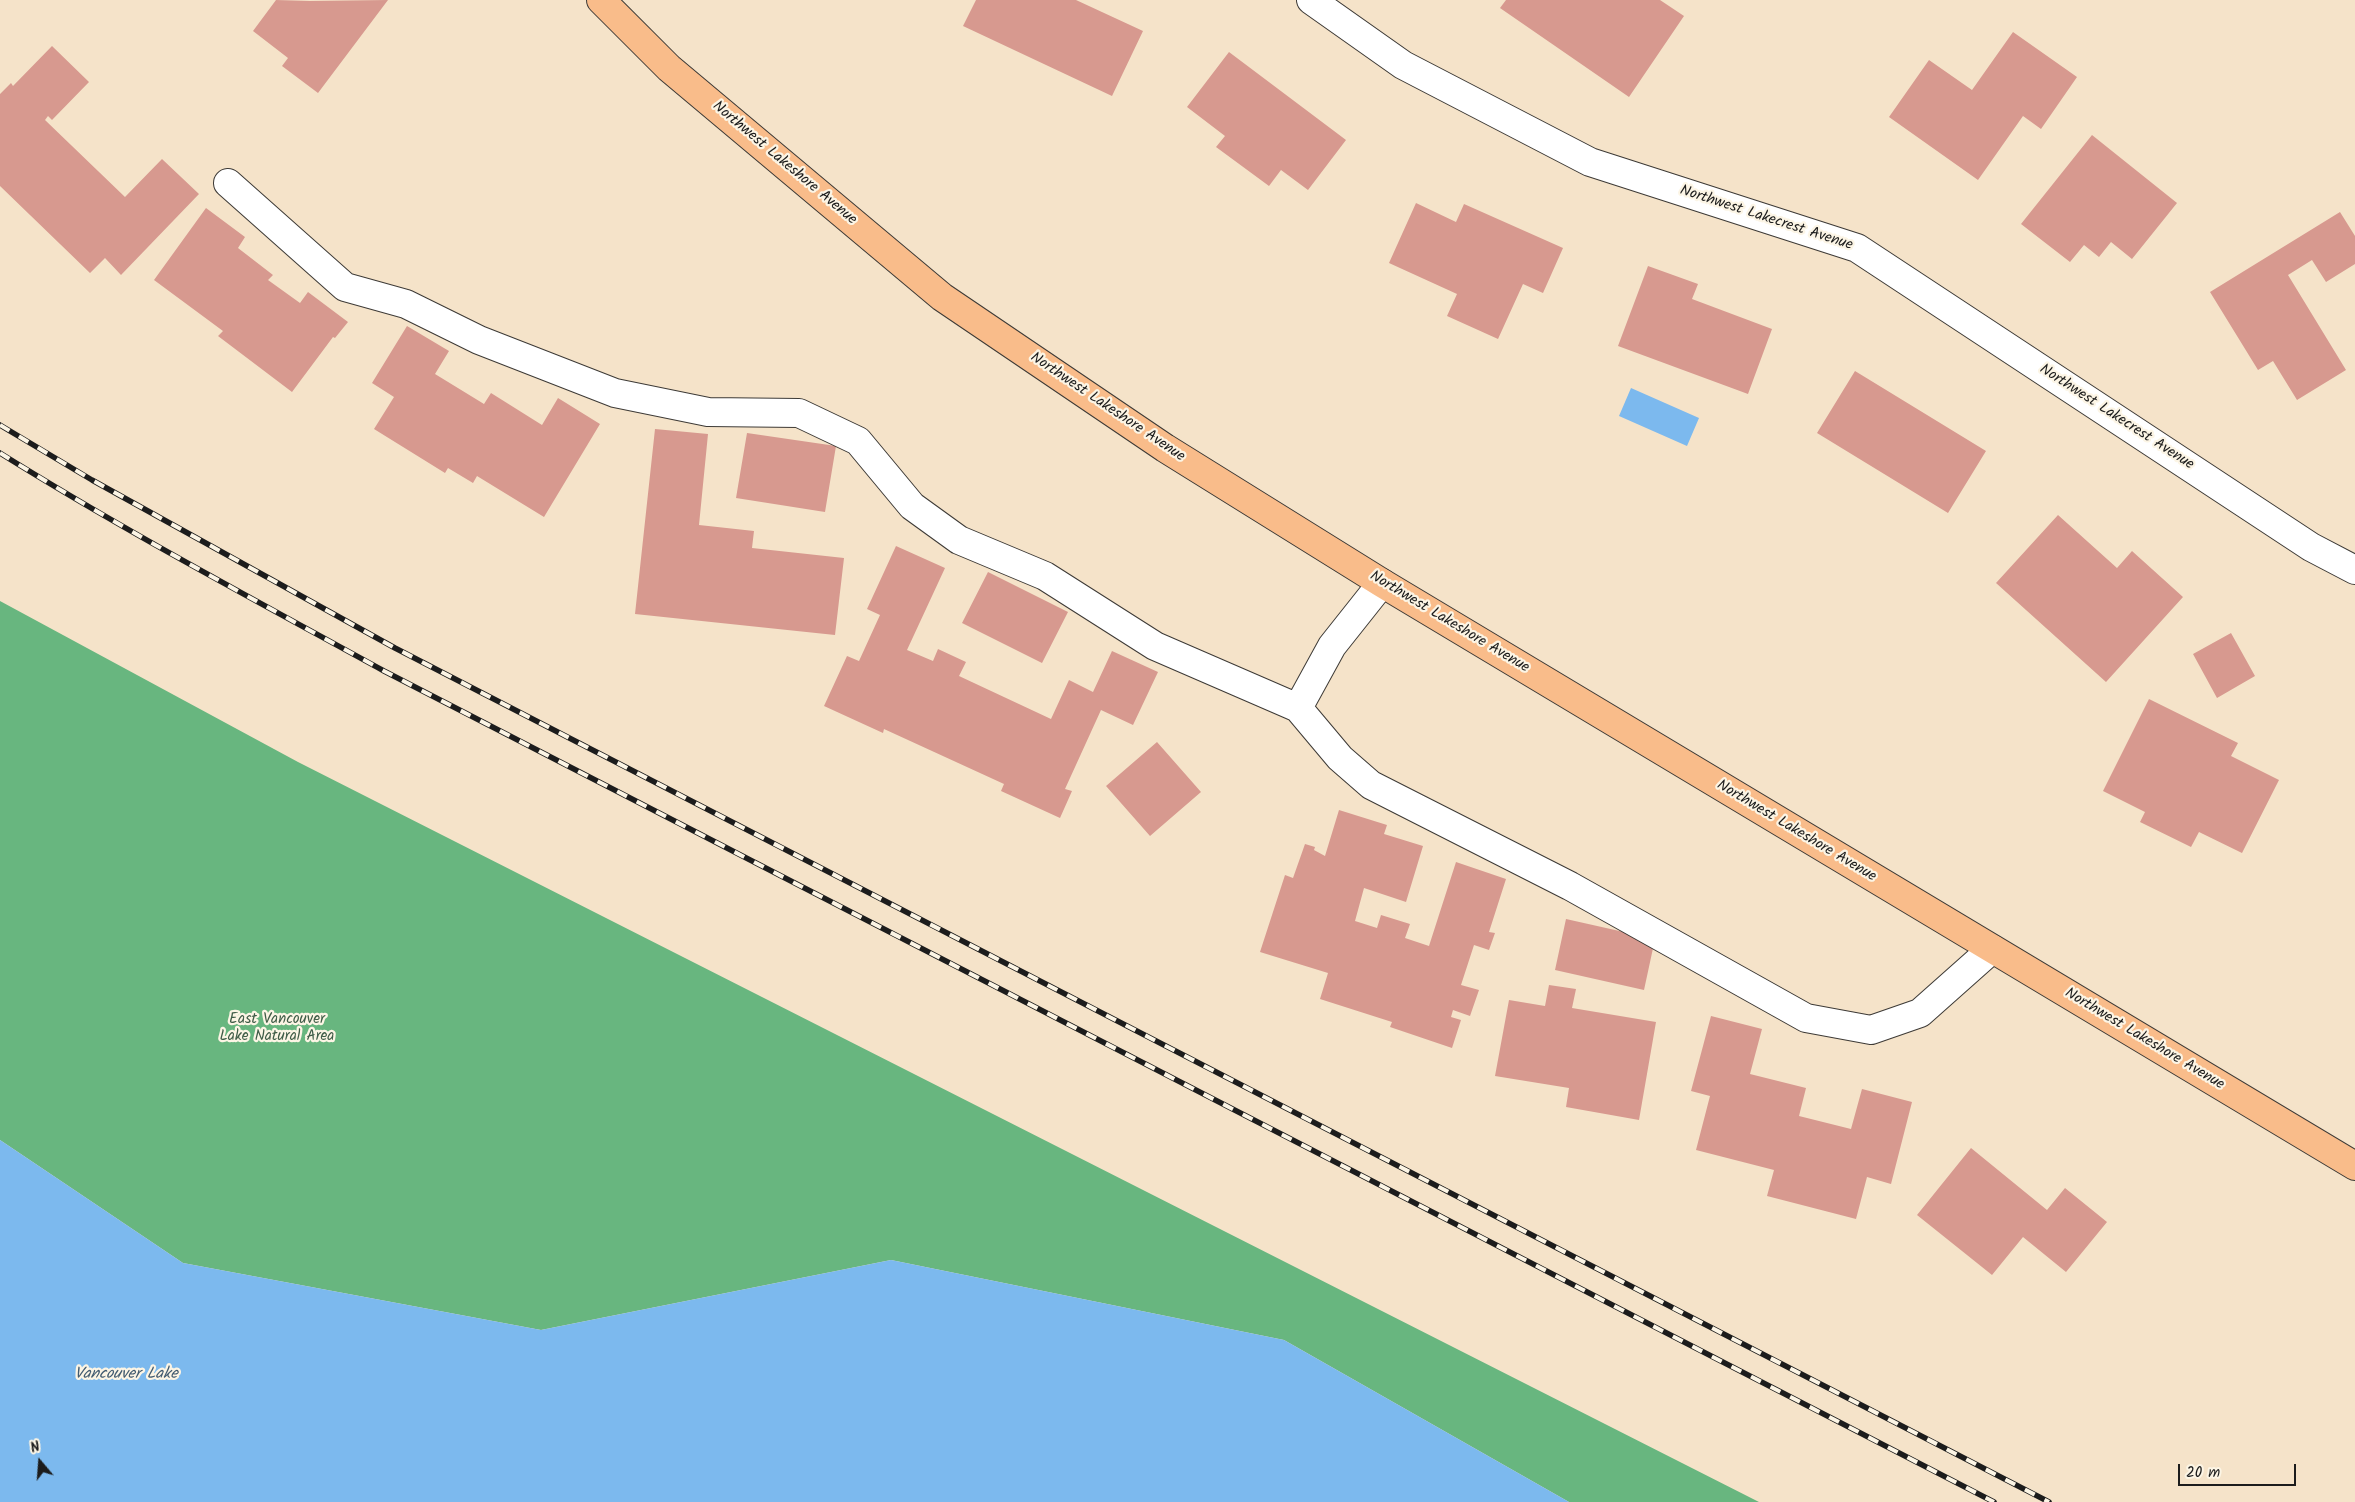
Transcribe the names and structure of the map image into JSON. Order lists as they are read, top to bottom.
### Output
{
  "streets": {
    "main road": ["Northwest Lakeshore Avenue"],
    "street": ["Northwest Lakecrest Avenue"]
  },
  "water": ["Vancouver Lake"],
  "parks": ["East Vancouver Lake Natural Area"],
  "scale_bar": "20 m",
  "north": "top"
}
